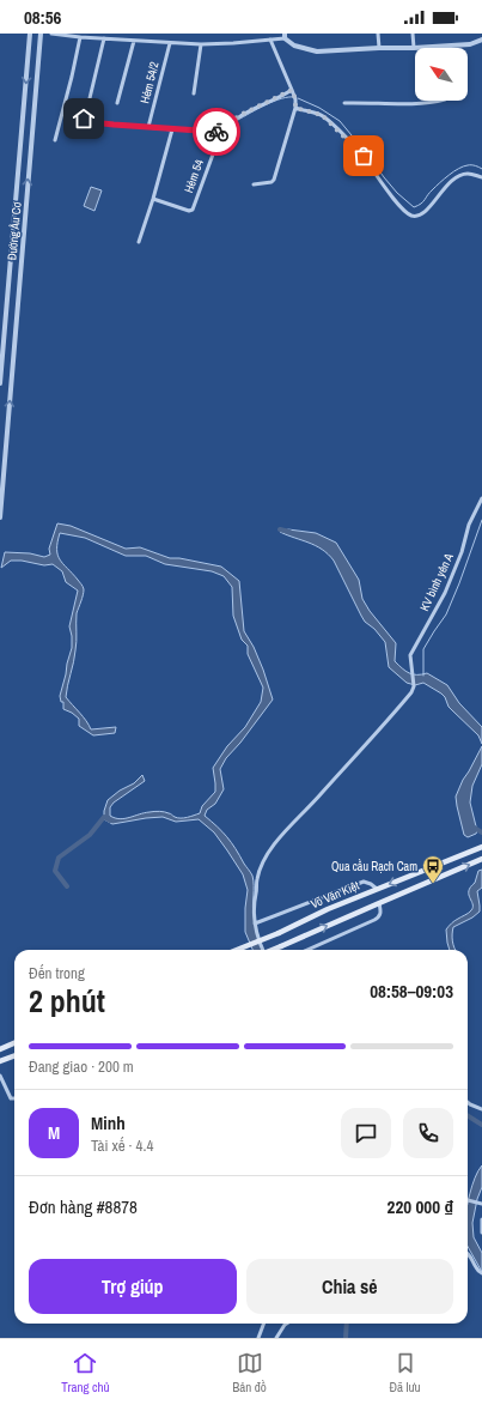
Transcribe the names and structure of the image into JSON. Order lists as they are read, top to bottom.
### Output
{
  "streets": {
    "main road": ["Võ Văn Kiệt"],
    "street": [
      "Hẻm 54/2",
      "Hẻm 54",
      "Đường Âu Cơ",
      "KV bình yên A"
    ]
  },
  "places": {
    "bus stop": ["Qua cầu Rạch Cam"]
  },
  "north": "top left",
  "page": {
    "status": "08:56",
    "heading": ["2 phút", "Đến trong", "08:58–09:03"],
    "panel": [
      "Minh",
      "Tài xế · 4.4",
      "Đơn hàng #8878",
      "220 000 ₫"
    ],
    "bar": "Đang giao · 200 m",
    "round": "M",
    "buttons": ["Trợ giúp", "Chia sẻ"],
    "tabs": ["Trang chủ", "Bản đồ", "Đã lưu"]
  }
}
